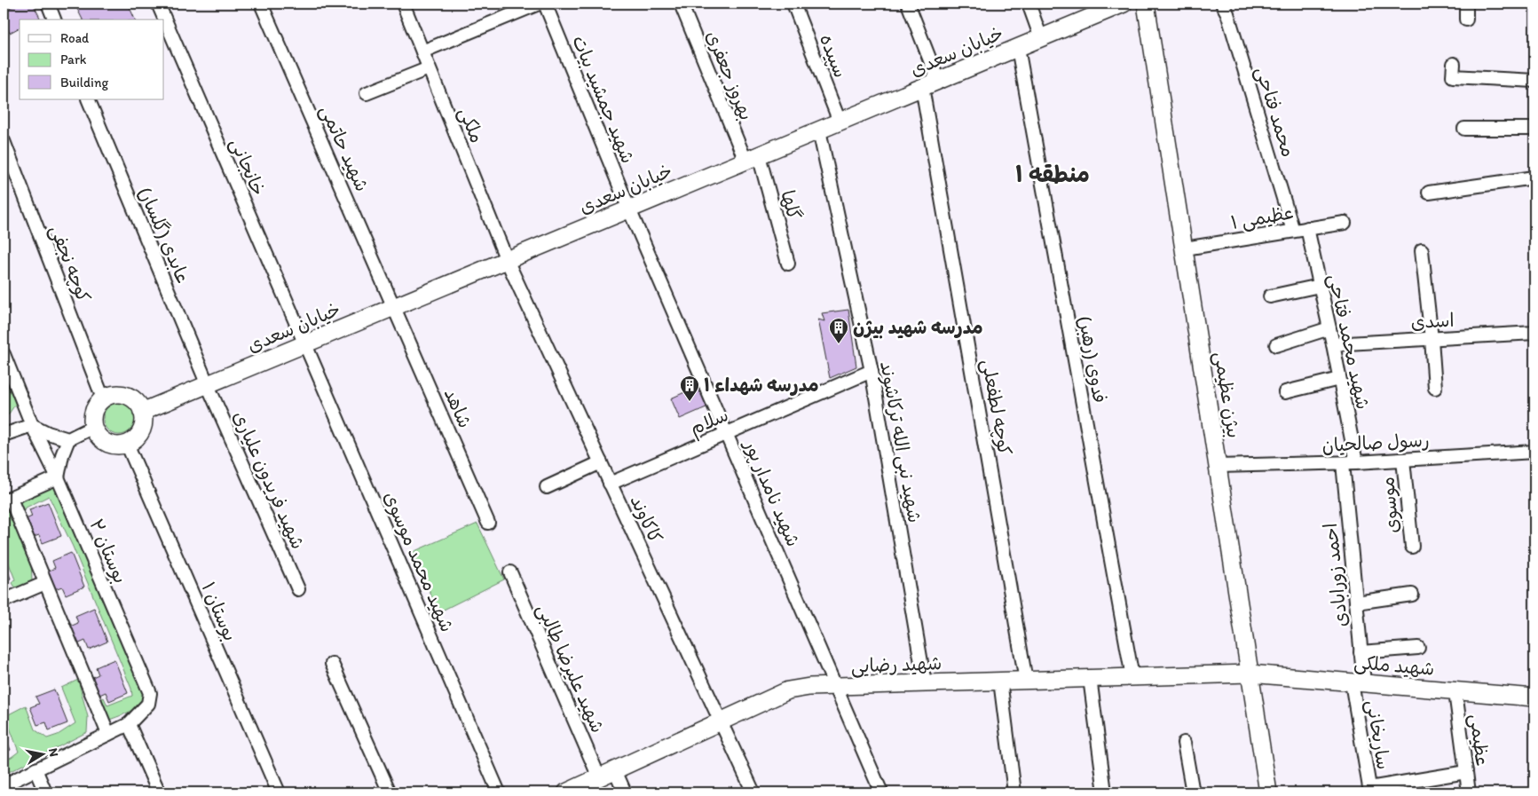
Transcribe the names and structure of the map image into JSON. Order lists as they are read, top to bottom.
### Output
{
  "streets": {
    "main road": [
      "خیابان سعدی",
      "بیژن عظیمی",
      "شهید رضایی",
      "شهید ملکی"
    ],
    "street": [
      "سپیده",
      "بهروز جعفری",
      "شهید جمشید بیات",
      "محمد فتاحی",
      "ملکی",
      "شهید حاتمی",
      "خانجانی",
      "گلها",
      "عظیمی ۱",
      "عابدی (گلسار)",
      "کوچه نجفی",
      "اسدی",
      "شهید محمد فتاحی",
      "فدوی (رهبر)",
      "کوچه لطفعلی",
      "شاهد",
      "سلام",
      "شهید نبی الله ترکاشوند",
      "رسول صالحیان",
      "شهید فریدون علیاری",
      "شهید نامدار پور",
      "موسوی",
      "کاکاوند",
      "بوستان ۲",
      "شهید محمد موسوی",
      "احمد زورابادی",
      "بوستان ۱",
      "شهید علیرضا طالبی",
      "ساریخانی",
      "عظیمی"
    ]
  },
  "crossings": [
    ["خیابان سعدی", "سپیده"],
    ["خیابان سعدی", "بهروز جعفری"],
    ["خیابان سعدی", "شهید جمشید بیات"],
    ["خیابان سعدی", "ملکی"],
    ["خیابان سعدی", "شهید حاتمی"],
    ["خیابان سعدی", "خانجانی"],
    ["خیابان سعدی", "گلها"],
    ["خیابان سعدی", "عابدی (گلسار)"],
    ["خیابان سعدی", "کوچه نجفی"],
    ["خیابان سعدی", "فدوی (رهبر)"],
    ["خیابان سعدی", "کوچه لطفعلی"],
    ["خیابان سعدی", "شاهد"],
    ["خیابان سعدی", "شهید نبی الله ترکاشوند"],
    ["خیابان سعدی", "شهید فریدون علیاری"],
    ["خیابان سعدی", "شهید نامدار پور"],
    ["خیابان سعدی", "کاکاوند"],
    ["خیابان سعدی", "شهید محمد موسوی"],
    ["خیابان سعدی", "بوستان ۱"],
    ["بهروز جعفری", "گلها"],
    ["شهید جمشید بیات", "شهید نامدار پور"],
    ["محمد فتاحی", "عظیمی ۱"],
    ["ملکی", "کاکاوند"],
    ["شهید حاتمی", "شاهد"],
    ["خانجانی", "شهید محمد موسوی"],
    ["عظیمی ۱", "شهید محمد فتاحی"],
    ["عظیمی ۱", "بیژن عظیمی"],
    ["عابدی (گلسار)", "شهید فریدون علیاری"],
    ["کوچه نجفی", "بوستان ۱"],
    ["اسدی", "شهید محمد فتاحی"],
    ["شهید محمد فتاحی", "رسول صالحیان"],
    ["فدوی (رهبر)", "شهید رضایی"],
    ["بیژن عظیمی", "رسول صالحیان"],
    ["بیژن عظیمی", "شهید رضایی"],
    ["بیژن عظیمی", "شهید ملکی"],
    ["کوچه لطفعلی", "شهید رضایی"],
    ["سلام", "شهید نبی الله ترکاشوند"],
    ["سلام", "شهید نامدار پور"],
    ["سلام", "کاکاوند"],
    ["شهید نبی الله ترکاشوند", "شهید رضایی"],
    ["رسول صالحیان", "موسوی"],
    ["رسول صالحیان", "احمد زورابادی"],
    ["شهید نامدار پور", "شهید رضایی"],
    ["کاکاوند", "شهید رضایی"],
    ["احمد زورابادی", "شهید ملکی"],
    ["احمد زورابادی", "ساریخانی"],
    ["شهید رضایی", "شهید ملکی"],
    ["شهید رضایی", "شهید علیرضا طالبی"],
    ["شهید ملکی", "ساریخانی"],
    ["شهید ملکی", "عظیمی"]
  ],
  "districts": ["منطقه ۱"],
  "places": {
    "building": ["مدرسه شهید بیژن", "مدرسه شهداء ۱"]
  },
  "legend": ["Road", "Park", "Building"],
  "north": "right"
}
